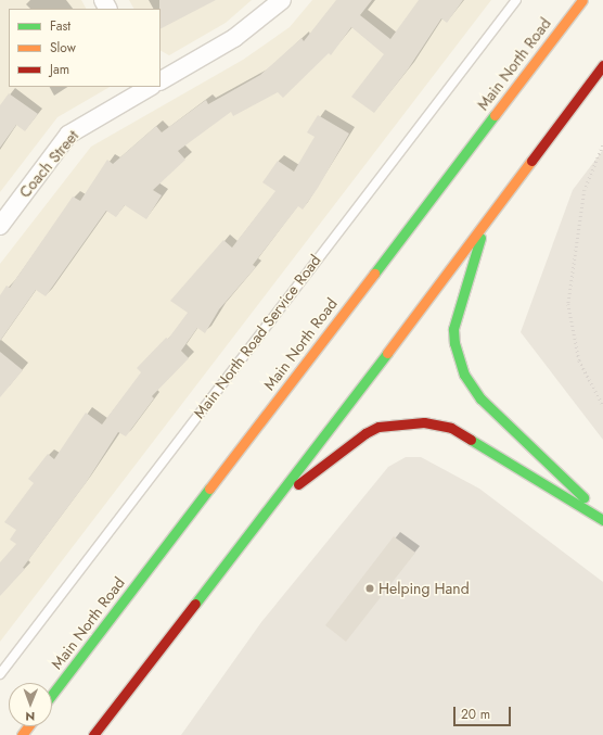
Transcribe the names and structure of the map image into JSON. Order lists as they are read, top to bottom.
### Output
{
  "streets": {
    "highway": ["Main North Road"],
    "street": ["Coach Street"],
    "lane": ["Main North Road Service Road"]
  },
  "places": ["Helping Hand"],
  "legend": ["Fast", "Slow", "Jam"],
  "scale_bar": "20 m",
  "north": "bottom"
}
